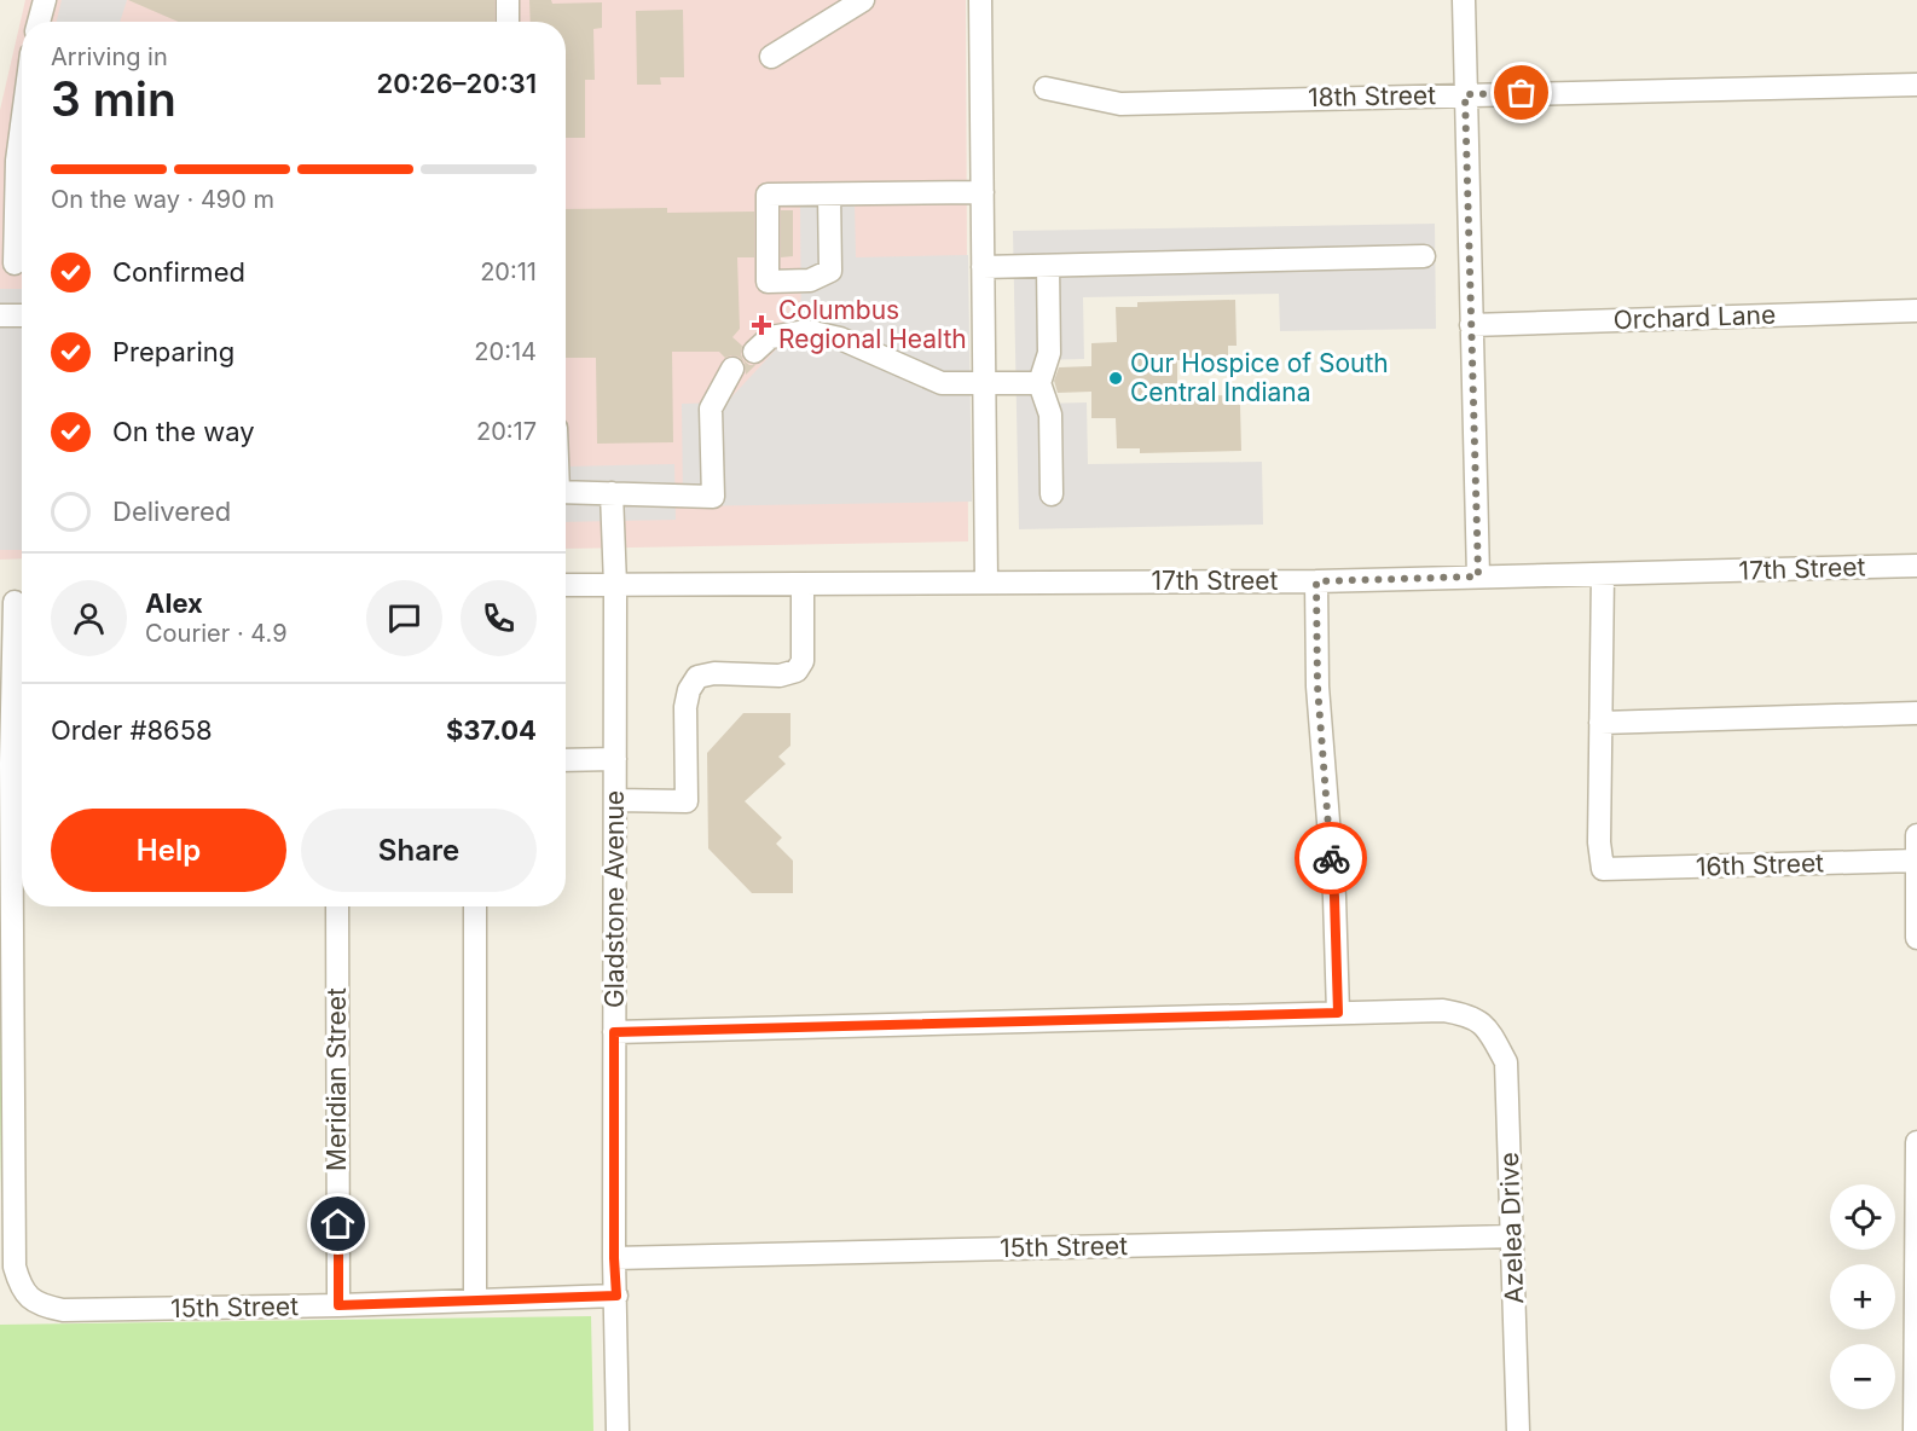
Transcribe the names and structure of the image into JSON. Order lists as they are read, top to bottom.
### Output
{
  "streets": {
    "street": [
      "18th Street",
      "Orchard Lane",
      "17th Street",
      "16th Street",
      "Gladstone Avenue",
      "Meridian Street",
      "Azelea Drive",
      "15th Street"
    ]
  },
  "crossings": [
    ["17th Street", "Gladstone Avenue"],
    ["Gladstone Avenue", "15th Street"],
    ["Meridian Street", "15th Street"],
    ["Azelea Drive", "15th Street"]
  ],
  "places": {
    "health": ["Columbus Regional Health"],
    "other": ["Our Hospice of South Central Indiana"]
  },
  "page": {
    "heading": ["3 min", "Arriving in", "20:26–20:31"],
    "panel": [
      "Alex",
      "Courier · 4.9",
      "Order #8658",
      "$37.04"
    ],
    "bar": "On the way · 490 m",
    "list": [
      ["Confirmed", "20:11"],
      ["Preparing", "20:14"],
      ["On the way", "20:17"],
      "Delivered"
    ],
    "buttons": ["Help", "Share"],
    "map_buttons": ["+", "−"]
  }
}
